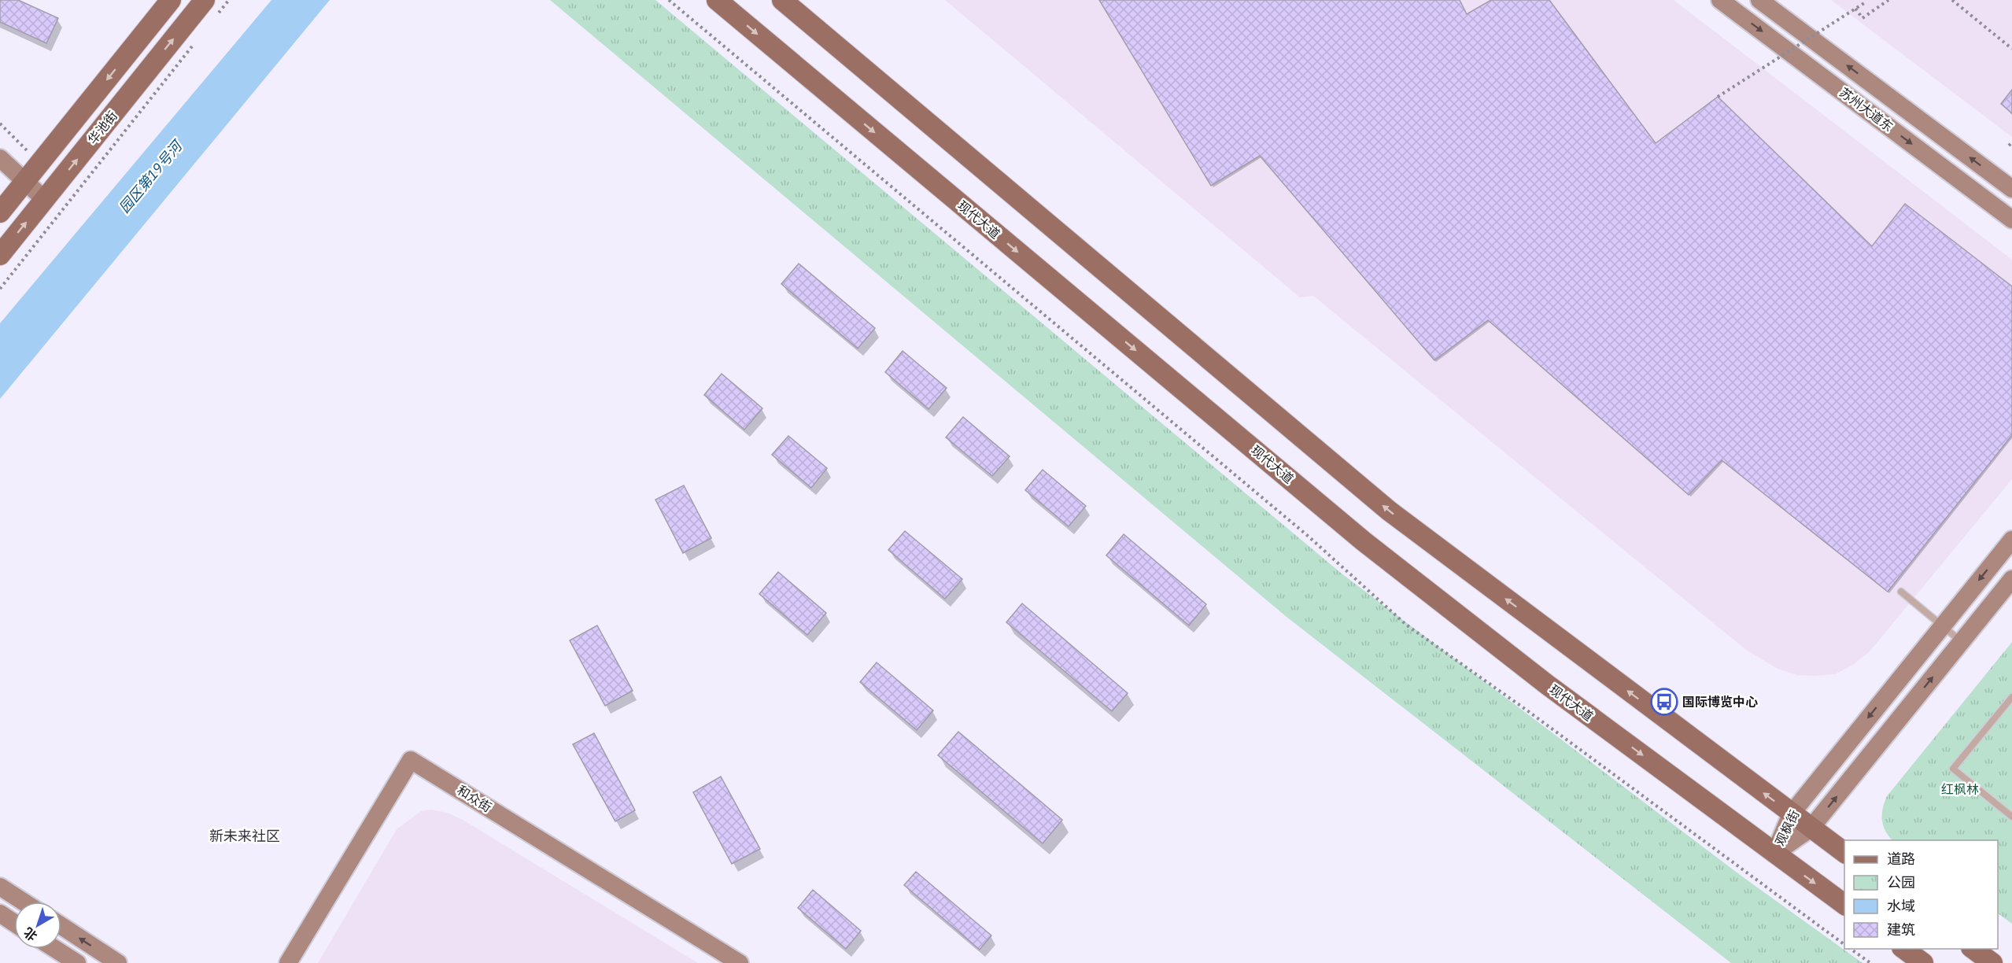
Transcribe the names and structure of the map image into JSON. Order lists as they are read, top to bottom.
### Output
{
  "streets": {
    "main road": ["华池街", "现代大道"],
    "street": ["苏州大道东", "和众街", "观枫街"]
  },
  "crossings": [
    ["现代大道", "观枫街"]
  ],
  "districts": ["新未来社区"],
  "water": ["园区第19号河"],
  "parks": ["红枫林"],
  "places": {
    "bus stop": ["国际博览中心"]
  },
  "legend": [
    "道路",
    "公园",
    "水域",
    "建筑"
  ],
  "north": "bottom left"
}
